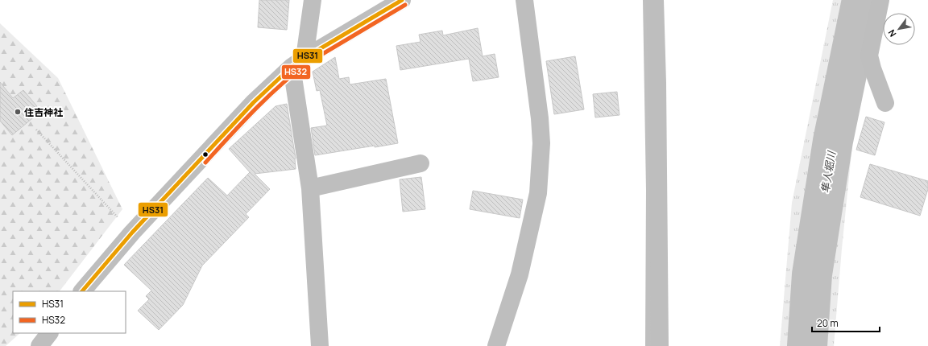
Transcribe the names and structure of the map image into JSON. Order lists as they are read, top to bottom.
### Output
{
  "water": ["隼人堀川"],
  "places": ["住吉神社"],
  "lines": ["transit line HS31", "transit line HS32"],
  "legend": ["HS31", "HS32"],
  "scale_bar": "20 m",
  "north": "bottom left"
}
